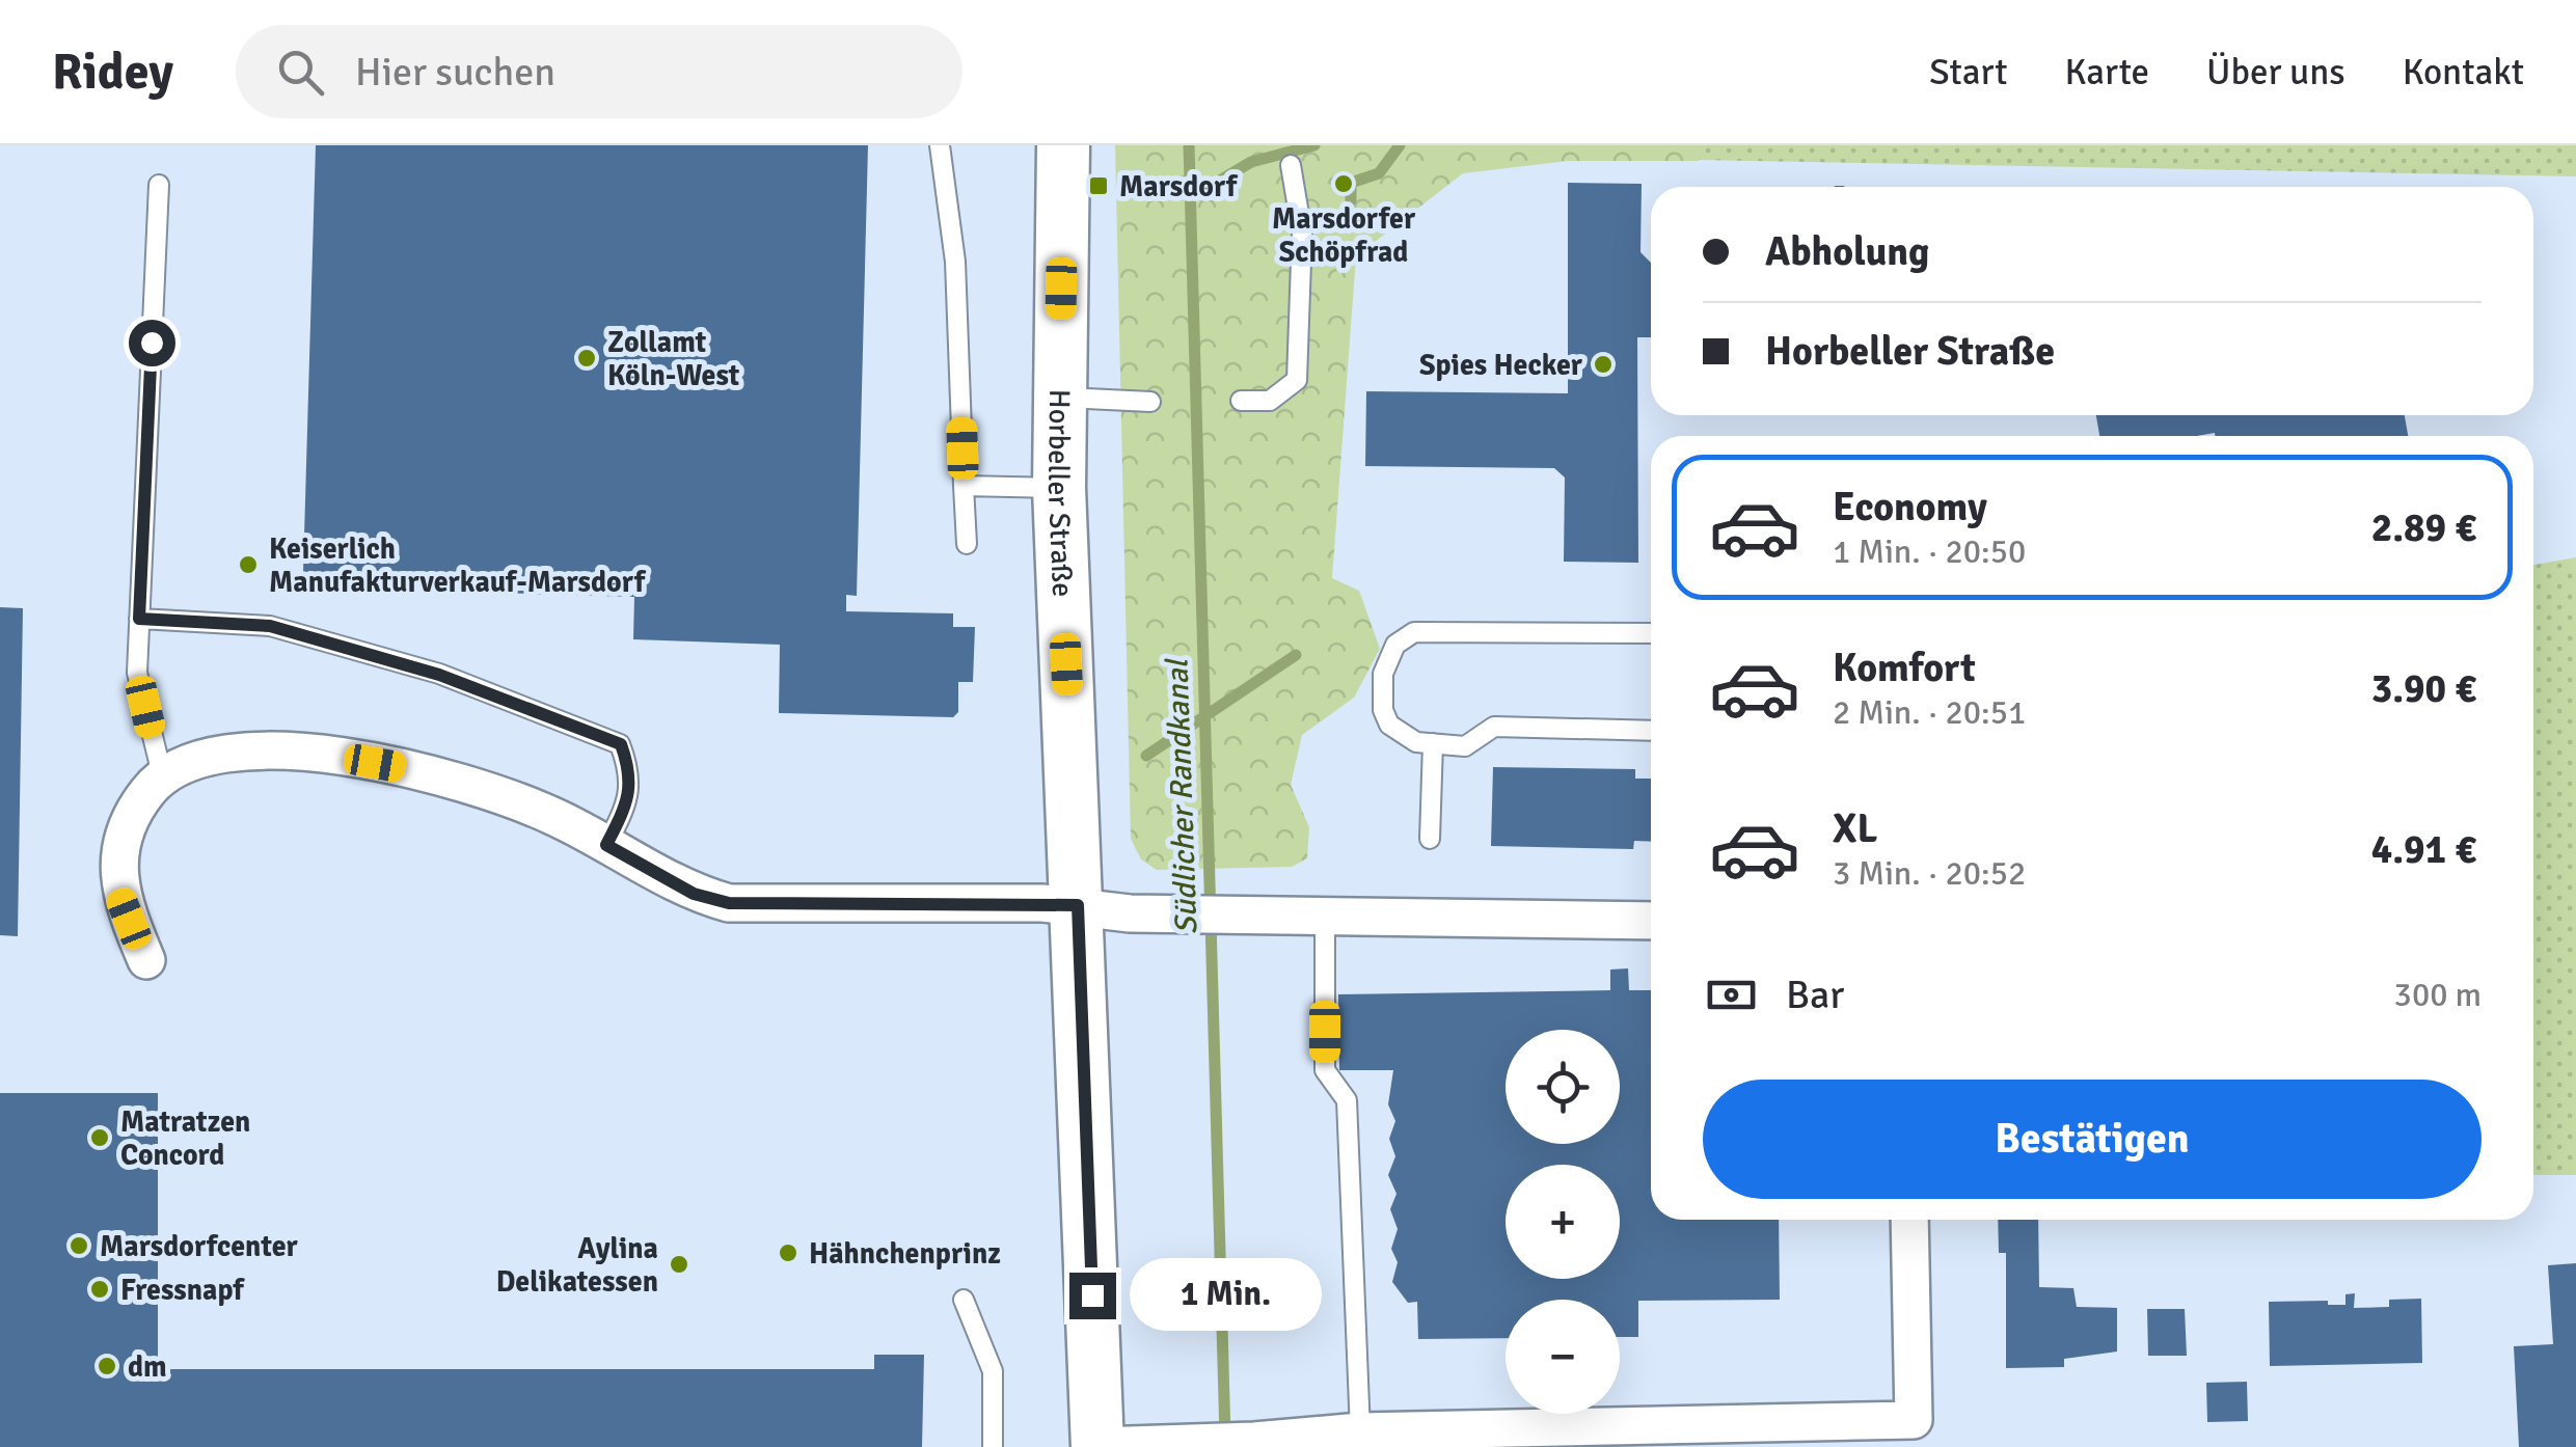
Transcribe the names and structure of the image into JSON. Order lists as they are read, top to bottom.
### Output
{
  "streets": {
    "main road": ["Horbeller Straße"]
  },
  "water": ["Südlicher Randkanal"],
  "places": {
    "other": [
      "Marsdorfer Schöpfrad",
      "Zollamt Köln-West",
      "Spies Hecker",
      "Keiserlich Manufakturverkauf-Marsdorf",
      "Matratzen Concord",
      "Marsdorfcenter",
      "Hähnchenprinz",
      "Aylina Delikatessen",
      "Fressnapf",
      "dm"
    ],
    "transit": ["Marsdorf"]
  },
  "page": {
    "header": "Ridey",
    "search": "Hier suchen",
    "nav": [
      "Start",
      "Karte",
      "Über uns",
      "Kontakt"
    ],
    "banner": ["Abholung", "Horbeller Straße"],
    "list": [
      {
        "name": "Economy",
        "note": "1 Min. · 20:50",
        "value": "2.89 €"
      },
      {
        "name": "Komfort",
        "note": "2 Min. · 20:51",
        "value": "3.90 €"
      },
      {
        "name": "XL",
        "note": "3 Min. · 20:52",
        "value": "4.91 €"
      }
    ],
    "pay": ["Bar", "300 m"],
    "map_buttons": ["+", "−"],
    "buttons": "Bestätigen",
    "bubble": "1 Min."
  }
}
